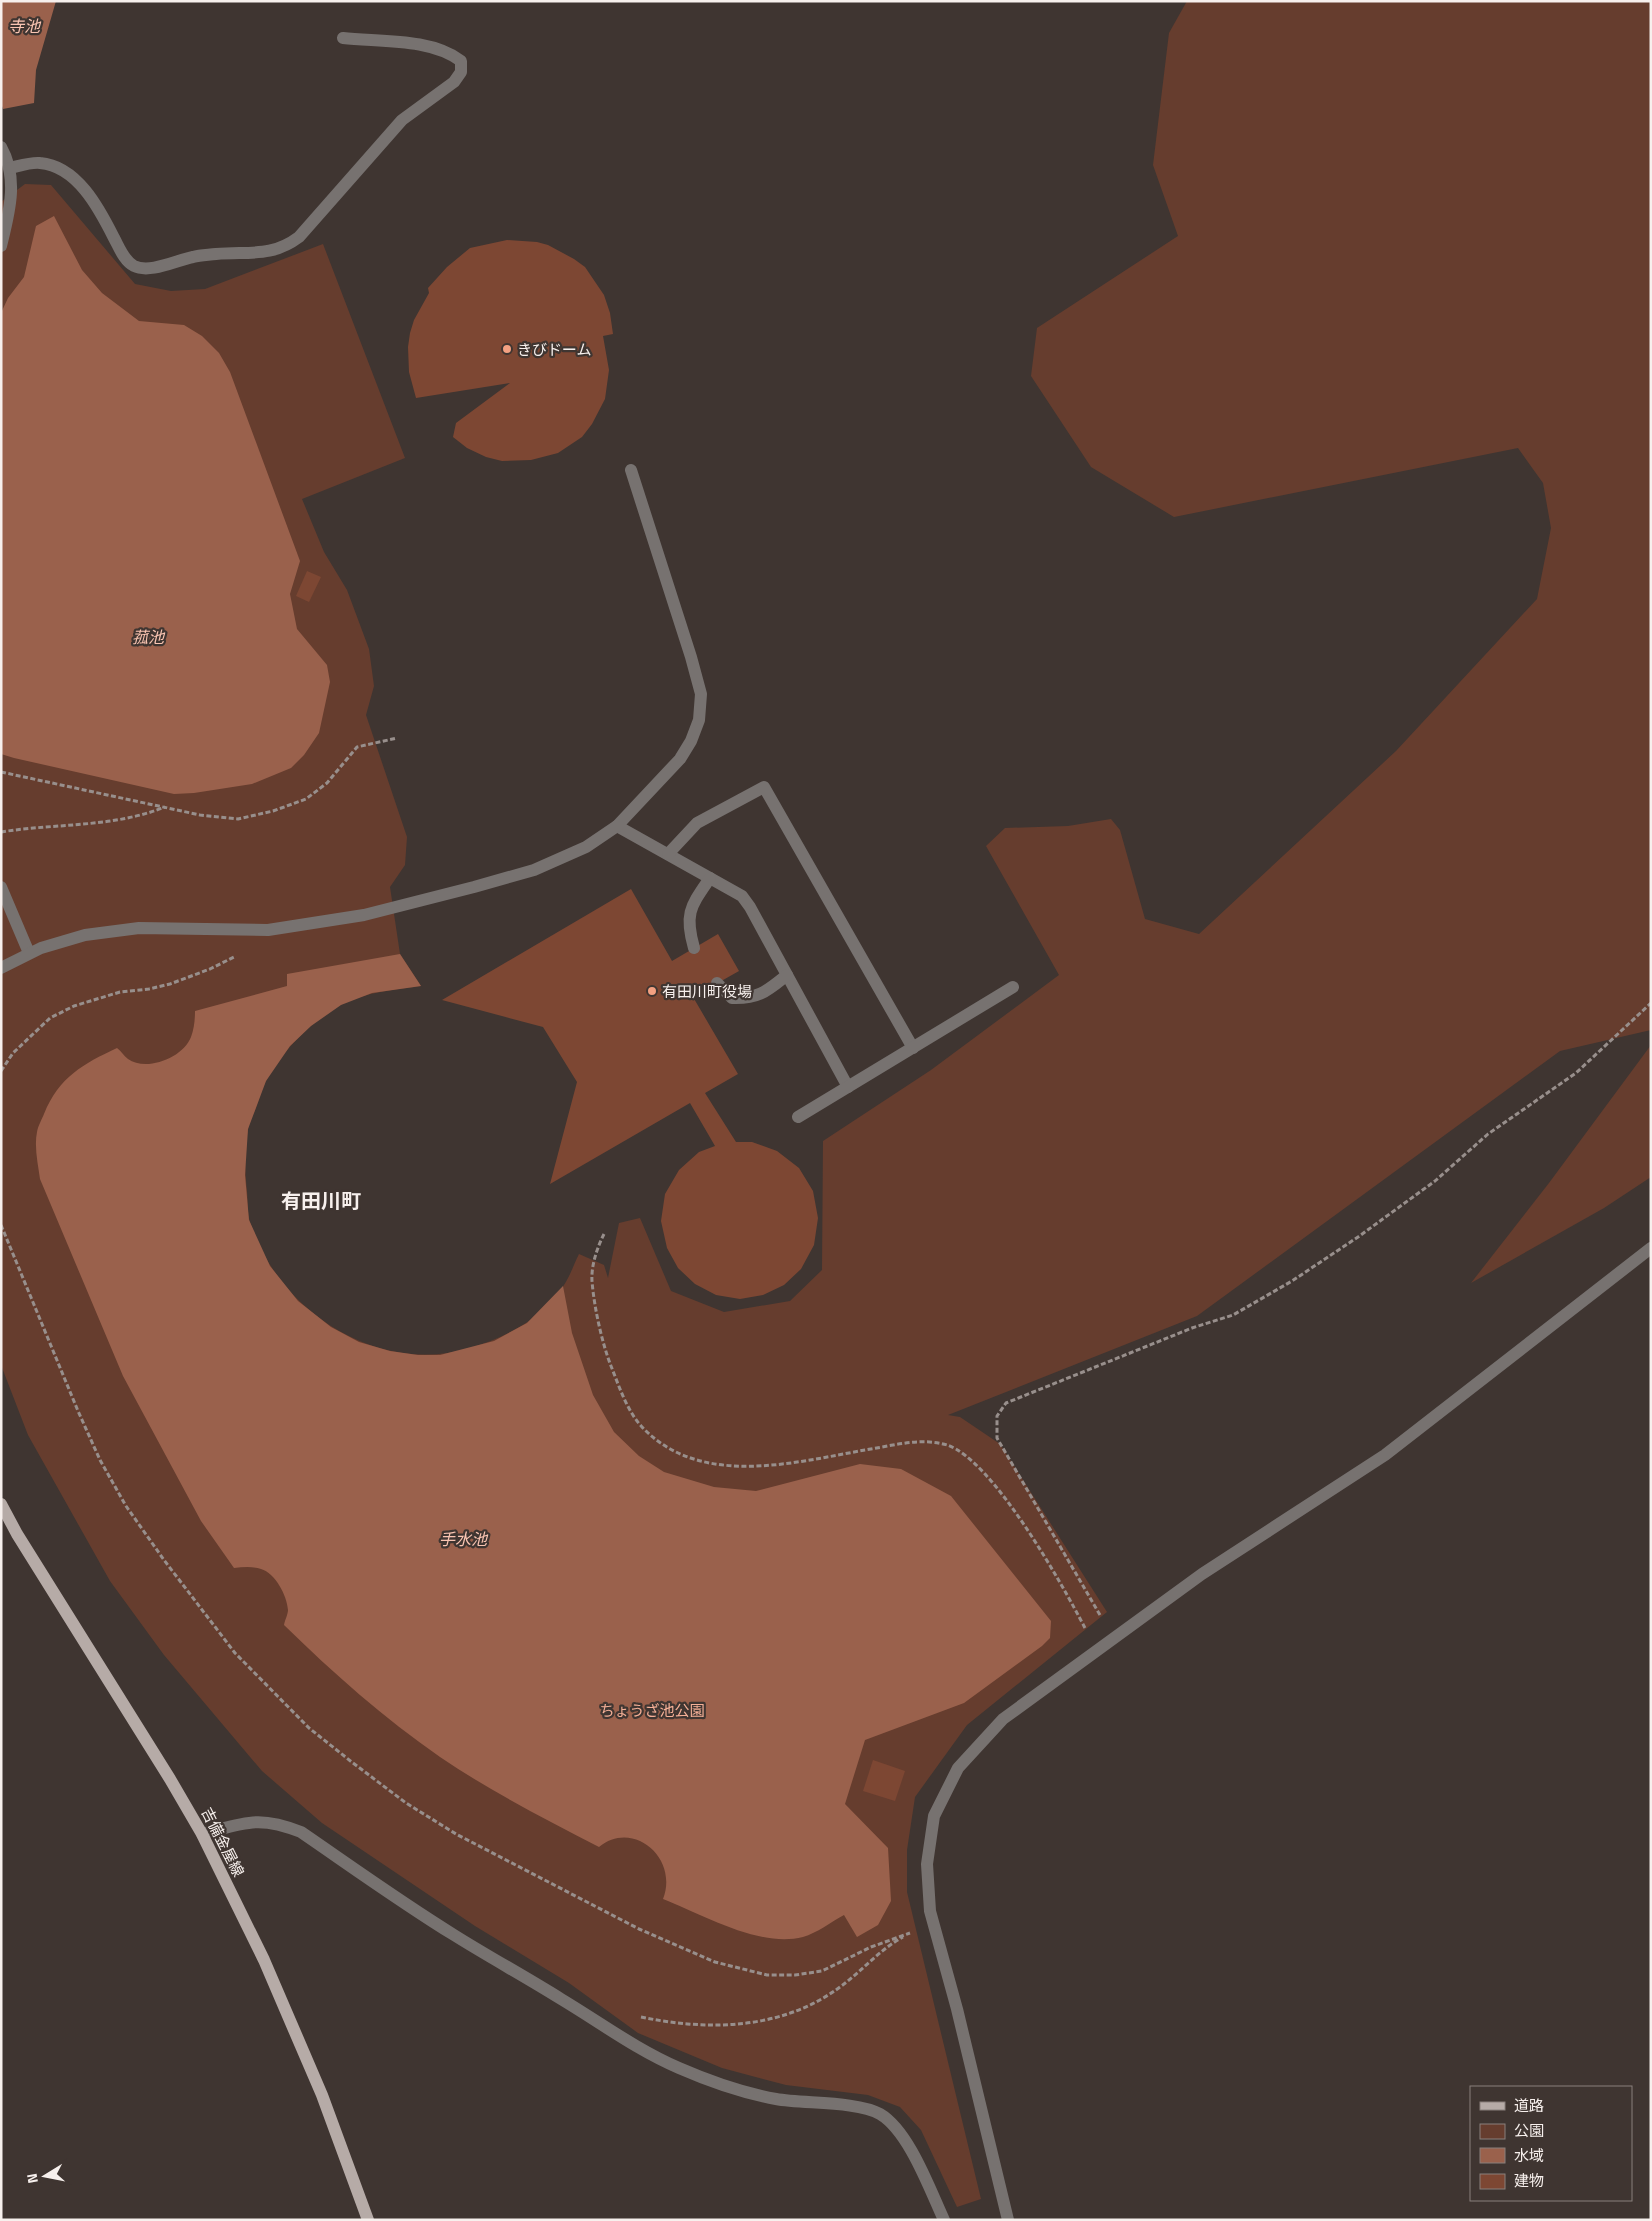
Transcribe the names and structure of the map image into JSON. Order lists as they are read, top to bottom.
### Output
{
  "streets": {
    "main road": ["吉備金屋線"]
  },
  "districts": ["有田川町"],
  "water": ["寺池", "菰池", "手水池"],
  "parks": ["ちょうざ池公園"],
  "places": ["きびドーム", "有田川町役場"],
  "legend": [
    "道路",
    "公園",
    "水域",
    "建物"
  ],
  "north": "left"
}
